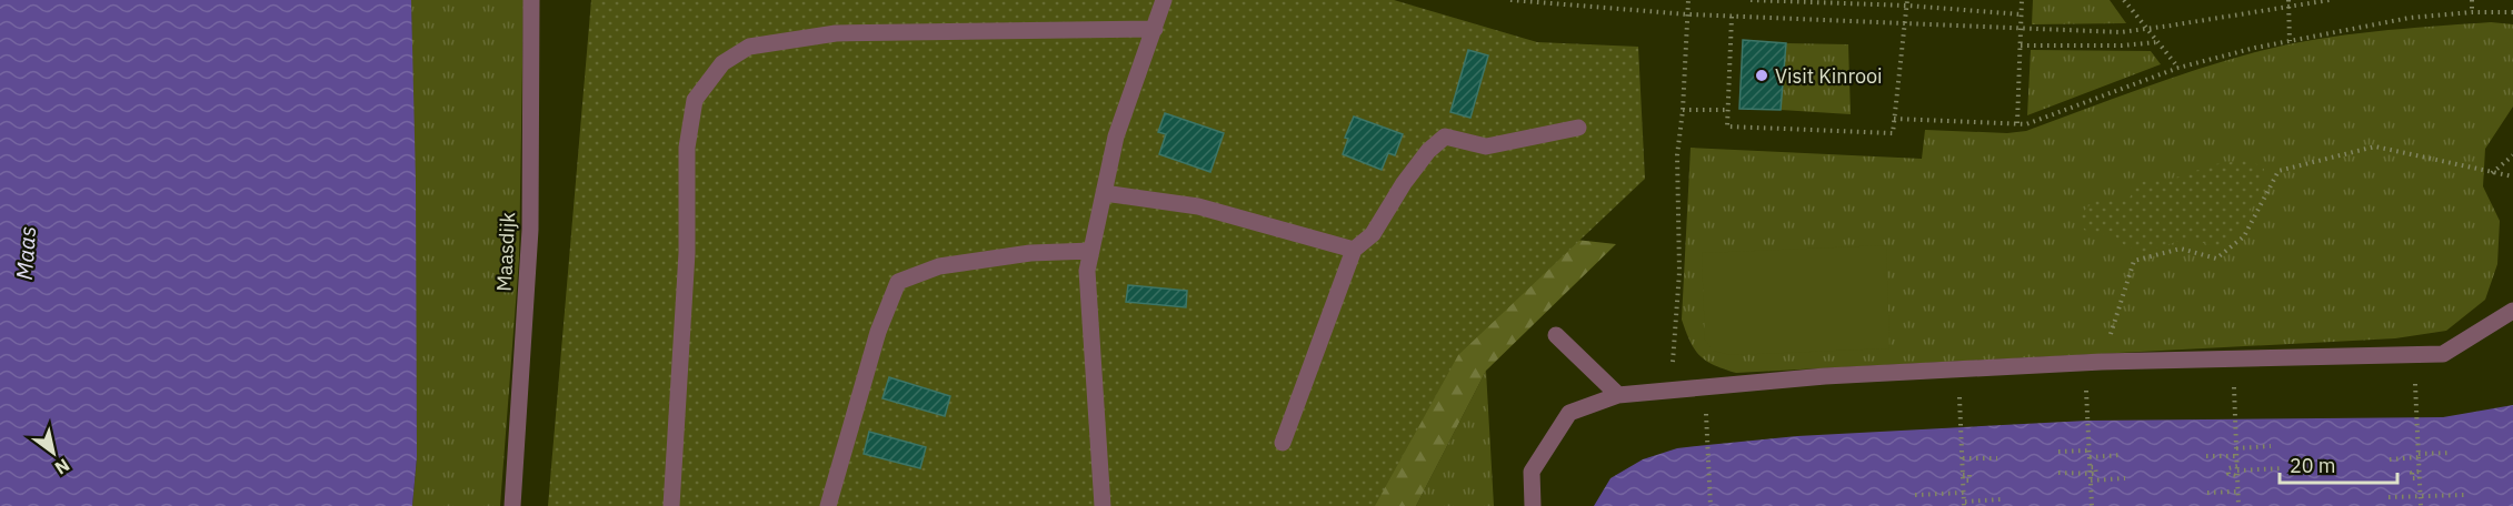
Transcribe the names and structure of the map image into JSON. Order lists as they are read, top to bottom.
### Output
{
  "streets": {
    "street": ["Maasdijk"]
  },
  "water": ["Maas"],
  "places": ["Visit Kinrooi"],
  "scale_bar": "20 m",
  "north": "bottom right"
}
